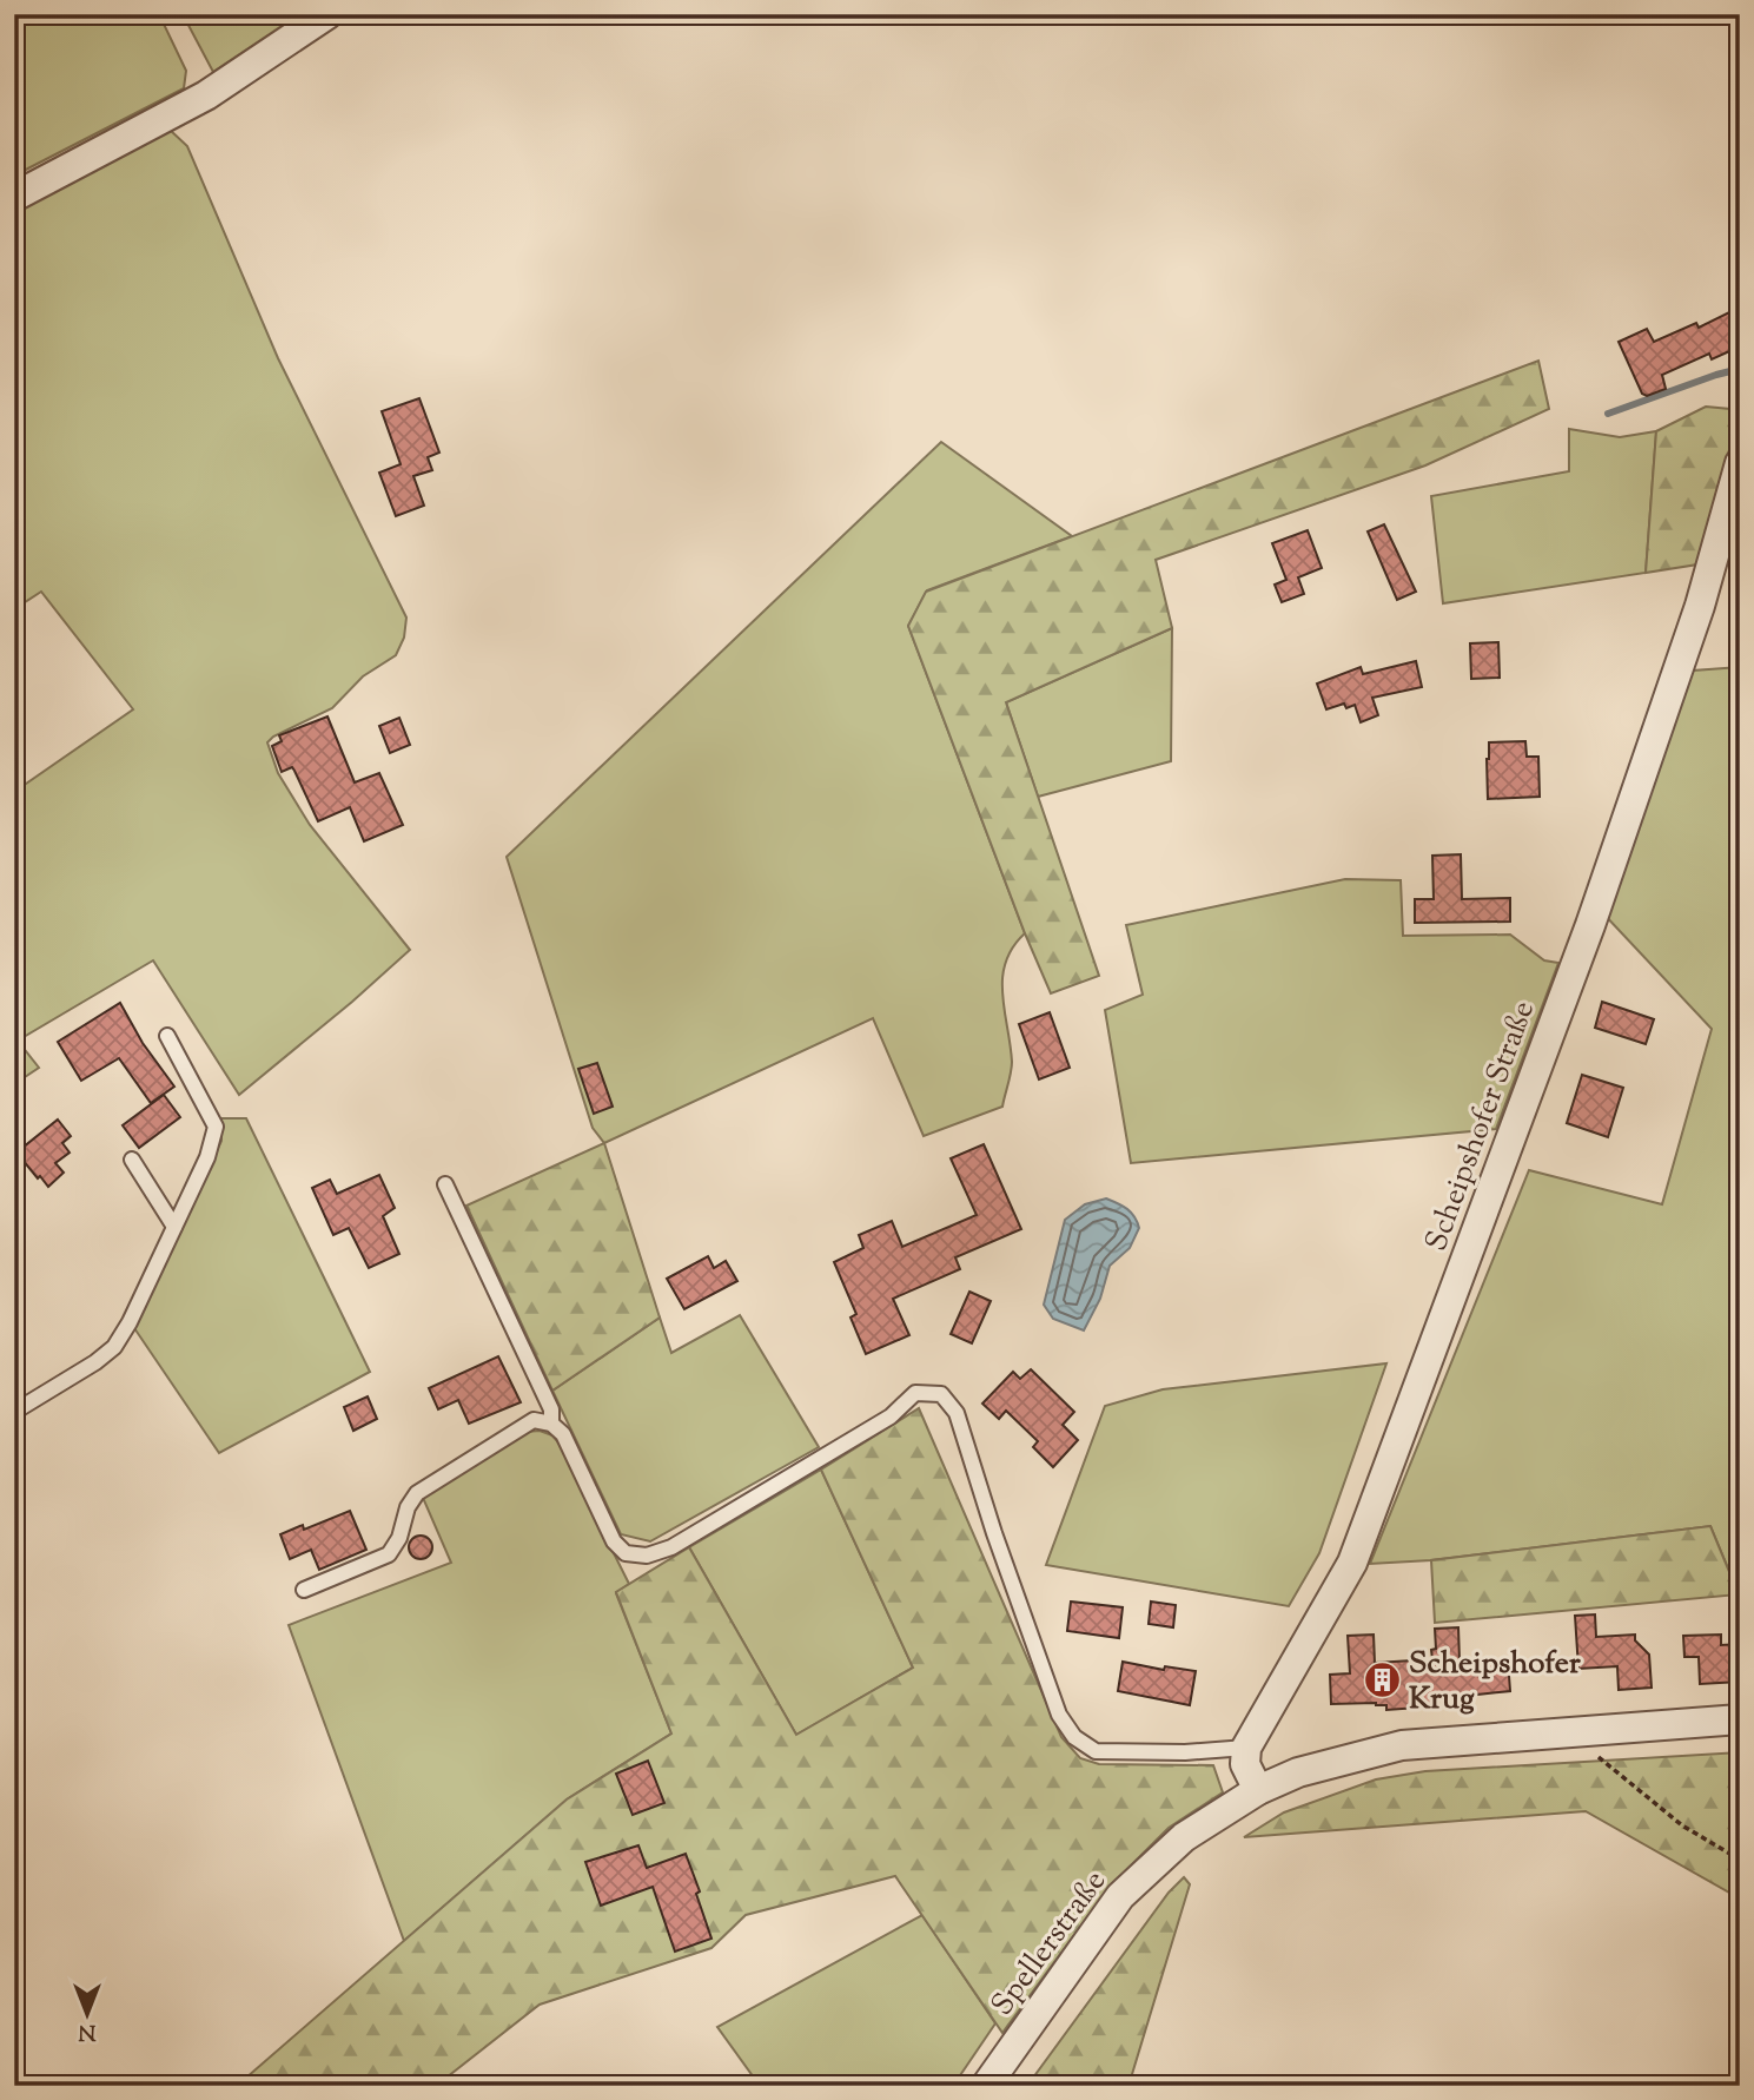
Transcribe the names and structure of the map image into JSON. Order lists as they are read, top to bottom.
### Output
{
  "streets": {
    "street": ["Scheipshofer Straße", "Spellerstraße"]
  },
  "places": {
    "building": ["Scheipshofer Krug"]
  },
  "north": "bottom"
}
